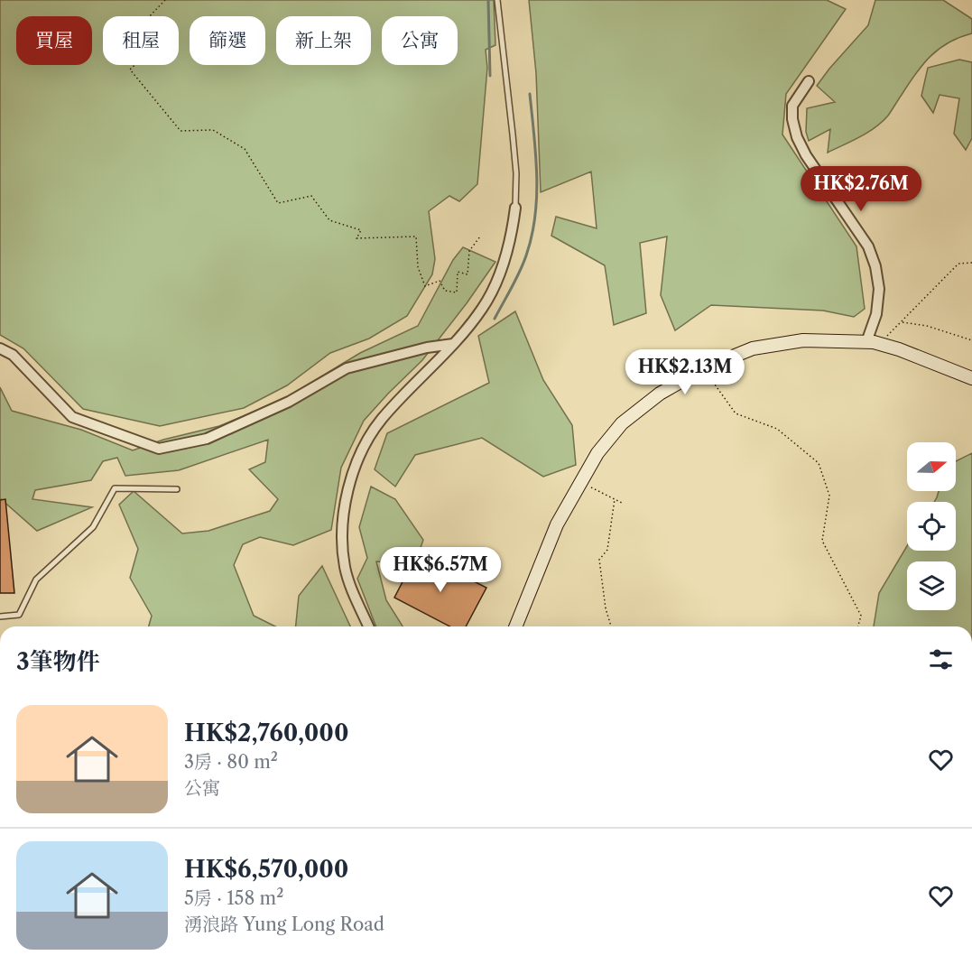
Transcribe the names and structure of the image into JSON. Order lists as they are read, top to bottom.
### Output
{
  "north": "right",
  "page": {
    "chip": [
      "買屋",
      "租屋",
      "篩選",
      "新上架",
      "公寓"
    ],
    "price": ["HK$2.76M", "HK$2.13M", "HK$6.57M"],
    "heading": "3筆物件",
    "list": [
      {
        "name": "HK$2,760,000",
        "note": "3房 · 80 m² · 公寓"
      },
      {
        "name": "HK$6,570,000",
        "note": "5房 · 158 m² · 湧浪路 Yung Long Road"
      }
    ]
  }
}
